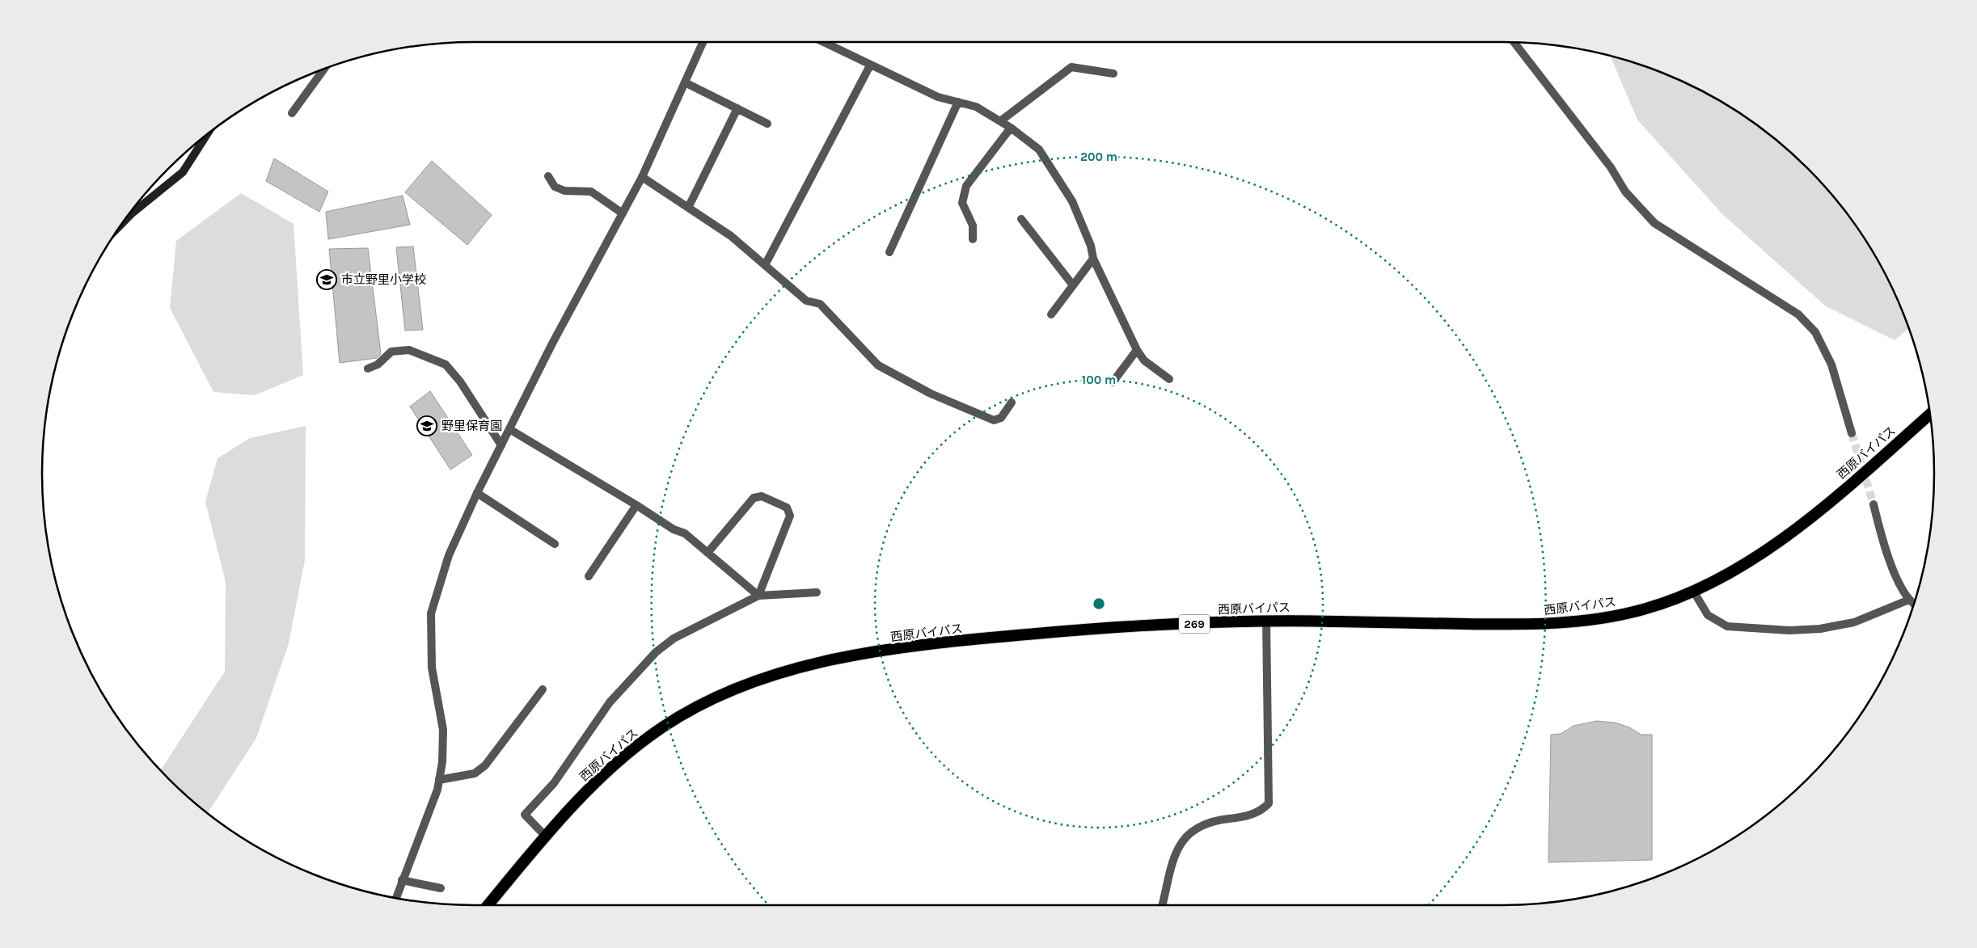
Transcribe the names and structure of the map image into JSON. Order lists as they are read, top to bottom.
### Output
{
  "streets": {
    "highway": ["西原バイパス", "269"]
  },
  "places": {
    "school or university": ["市立野里小学校", "野里保育園"]
  },
  "rings": ["200 m", "100 m"]
}
